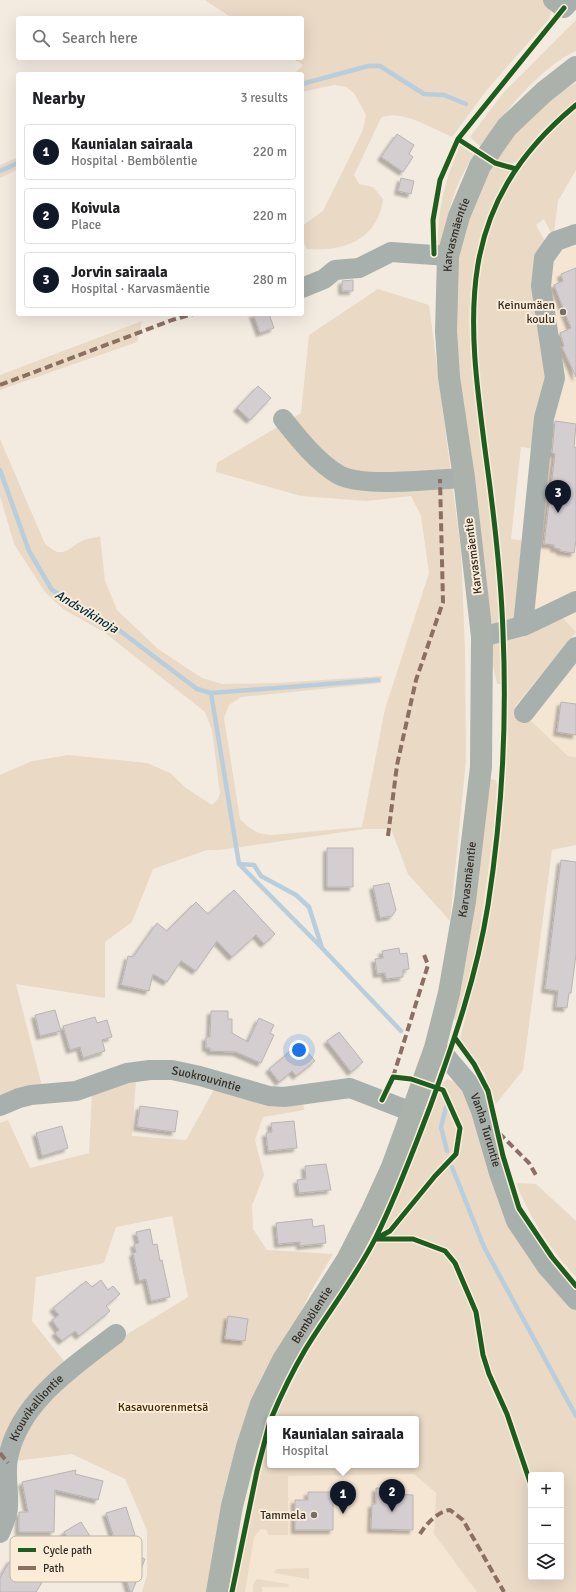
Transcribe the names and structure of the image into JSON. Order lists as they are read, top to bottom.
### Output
{
  "streets": {
    "main road": ["Karvasmäentie", "Bembölentie"],
    "street": ["Suokrouvintie", "Vanha Turuntie", "Krouvikalliontie"]
  },
  "crossings": [
    ["Karvasmäentie", "Vanha Turuntie"],
    ["Karvasmäentie", "Bembölentie"],
    ["Suokrouvintie", "Bembölentie"],
    ["Vanha Turuntie", "Bembölentie"]
  ],
  "water": ["Andsvikinoja"],
  "parks": ["Kasavuorenmetsä"],
  "places": ["Keinumäen koulu", "Tammela"],
  "legend": ["Cycle path", "Path"],
  "page": {
    "search": "Search here",
    "heading": ["Nearby", "3 results"],
    "list": [
      {
        "mark": "1",
        "name": "Kaunialan sairaala",
        "note": "Hospital · Bembölentie",
        "value": "220 m"
      },
      {
        "mark": "2",
        "name": "Koivula",
        "note": "Place",
        "value": "220 m"
      },
      {
        "mark": "3",
        "name": "Jorvin sairaala",
        "note": "Hospital · Karvasmäentie",
        "value": "280 m"
      }
    ],
    "pins": ["3", "2", "1"],
    "popup": ["Kaunialan sairaala", "Hospital"],
    "map_buttons": ["+", "−"]
  }
}
